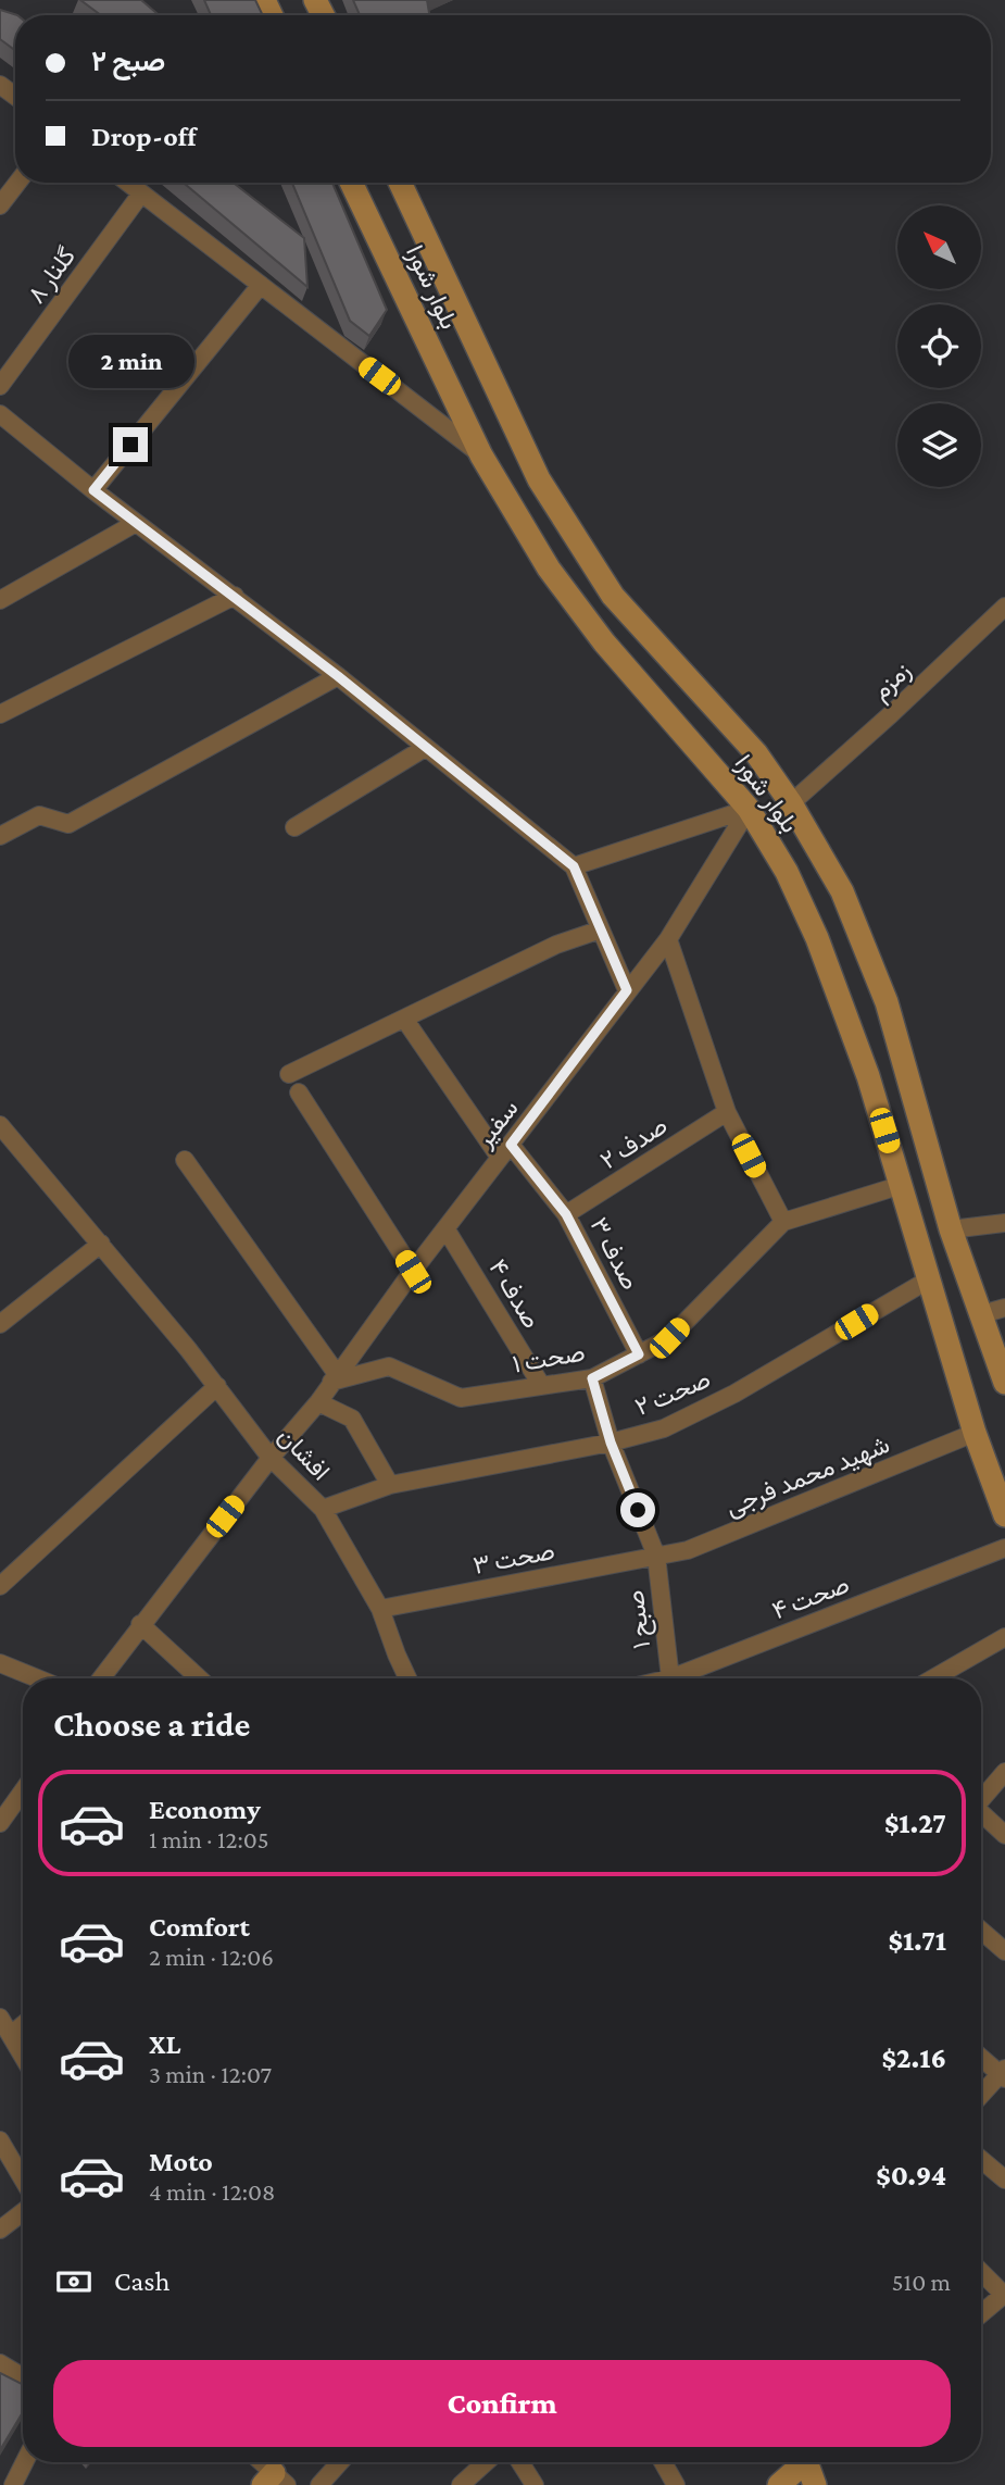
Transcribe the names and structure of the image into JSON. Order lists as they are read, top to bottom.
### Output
{
  "streets": {
    "main road": ["بلوار شورا"],
    "street": [
      "گلنار ۸",
      "زمزم",
      "سفیر",
      "صدف ۲",
      "صدف ۳",
      "صدف ۴",
      "صحت ۱",
      "صحت ۲",
      "افشان",
      "شهید محمد فرجی",
      "صحت ۳",
      "صحت ۴",
      "صبح ۱"
    ]
  },
  "crossings": [
    ["بلوار شورا", "زمزم"],
    ["بلوار شورا", "سفیر"],
    ["بلوار شورا", "صحت ۱"],
    ["بلوار شورا", "صحت ۲"],
    ["بلوار شورا", "شهید محمد فرجی"],
    ["سفیر", "صدف ۳"],
    ["سفیر", "صدف ۴"],
    ["سفیر", "صحت ۱"],
    ["سفیر", "افشان"],
    ["صدف ۲", "صدف ۳"],
    ["صدف ۳", "صحت ۱"],
    ["صدف ۴", "صحت ۱"],
    ["صحت ۱", "صبح ۱"],
    ["صحت ۲", "افشان"],
    ["صحت ۲", "صبح ۱"],
    ["افشان", "صحت ۳"],
    ["شهید محمد فرجی", "صحت ۳"],
    ["شهید محمد فرجی", "صبح ۱"],
    ["صحت ۳", "صبح ۱"],
    ["صحت ۴", "صبح ۱"]
  ],
  "north": "top left",
  "page": {
    "banner": ["صبح ۲", "Drop-off"],
    "bubble": "2 min",
    "heading": "Choose a ride",
    "list": [
      {
        "name": "Economy",
        "note": "1 min · 12:05",
        "value": "$1.27"
      },
      {
        "name": "Comfort",
        "note": "2 min · 12:06",
        "value": "$1.71"
      },
      {
        "name": "XL",
        "note": "3 min · 12:07",
        "value": "$2.16"
      },
      {
        "name": "Moto",
        "note": "4 min · 12:08",
        "value": "$0.94"
      }
    ],
    "pay": ["Cash", "510 m"],
    "buttons": "Confirm"
  }
}
